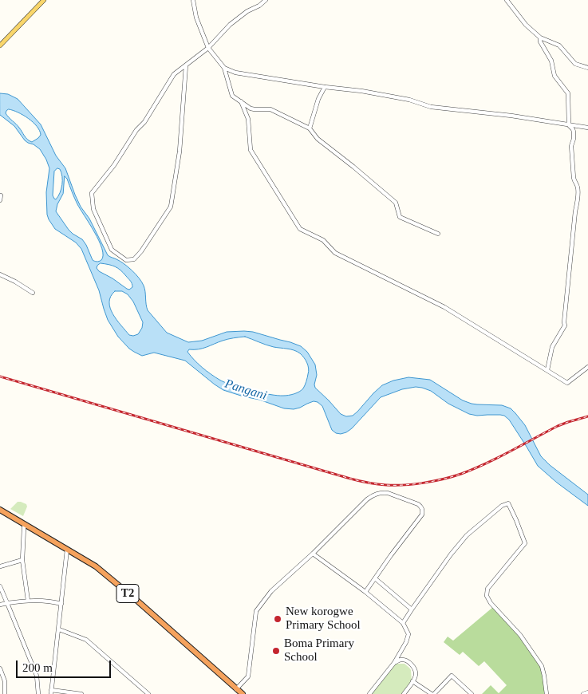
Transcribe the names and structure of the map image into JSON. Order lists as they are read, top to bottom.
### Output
{
  "streets": {
    "highway": ["T2"]
  },
  "water": ["Pangani"],
  "places": ["New korogwe Primary School", "Boma Primary School"],
  "scale_bar": "200 m"
}
